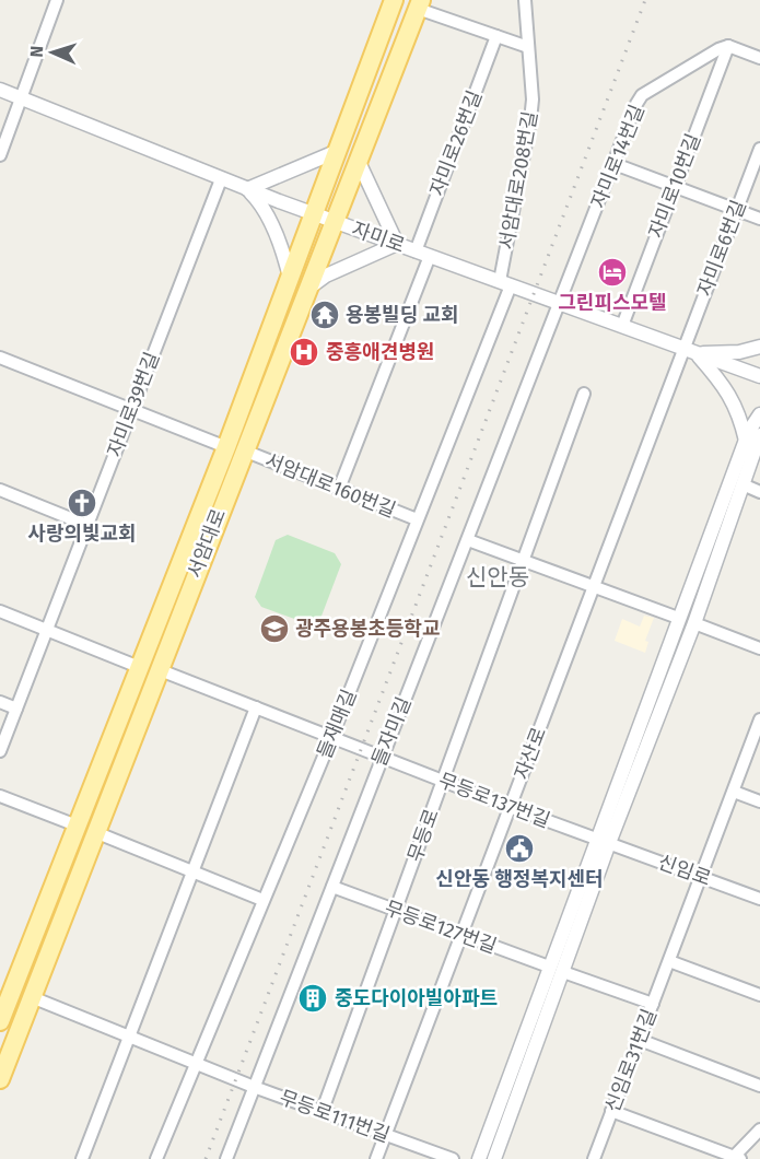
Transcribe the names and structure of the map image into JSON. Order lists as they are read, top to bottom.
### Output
{
  "streets": {
    "main road": ["서암대로"],
    "street": [
      "자미로26번길",
      "자미로14번길",
      "서암대로208번길",
      "자미로10번길",
      "자미로",
      "자미로6번길",
      "자미로39번길",
      "서암대로160번길",
      "들재매길",
      "들자미길",
      "자산로",
      "무등로137번길",
      "무등로",
      "신임로",
      "무등로127번길",
      "신임로31번길",
      "무등로111번길"
    ]
  },
  "crossings": [
    ["자미로26번길", "자미로"],
    ["자미로26번길", "서암대로"],
    ["자미로14번길", "자미로10번길"],
    ["자미로14번길", "자미로"],
    ["자미로14번길", "들자미길"],
    ["서암대로208번길", "자미로"],
    ["서암대로208번길", "서암대로"],
    ["서암대로208번길", "들재매길"],
    ["자미로10번길", "자미로"],
    ["자미로", "자미로6번길"],
    ["자미로", "자미로39번길"],
    ["자미로", "서암대로"],
    ["자미로", "들재매길"],
    ["자미로", "들자미길"],
    ["자미로", "자산로"],
    ["자미로6번길", "자산로"],
    ["자미로39번길", "서암대로160번길"],
    ["자미로39번길", "무등로137번길"],
    ["서암대로160번길", "서암대로"],
    ["서암대로160번길", "들재매길"],
    ["서암대로", "무등로137번길"],
    ["서암대로", "무등로111번길"],
    ["들재매길", "무등로137번길"],
    ["들재매길", "무등로111번길"],
    ["들자미길", "무등로137번길"],
    ["들자미길", "무등로127번길"],
    ["들자미길", "무등로111번길"],
    ["자산로", "무등로137번길"],
    ["자산로", "무등로127번길"],
    ["자산로", "무등로111번길"],
    ["무등로137번길", "무등로"],
    ["무등로137번길", "신임로"],
    ["무등로", "무등로127번길"],
    ["무등로", "무등로111번길"],
    ["신임로", "신임로31번길"]
  ],
  "districts": ["신안동"],
  "places": {
    "hotel": ["그린피스모텔"],
    "temple": ["용봉빌딩 교회"],
    "hospital": ["중흥애견병원"],
    "church": ["사랑의빛교회"],
    "school or university": ["광주용봉초등학교"],
    "public building": ["신안동 행정복지센터"],
    "building": ["중도다이아빌아파트"]
  },
  "north": "left"
}
